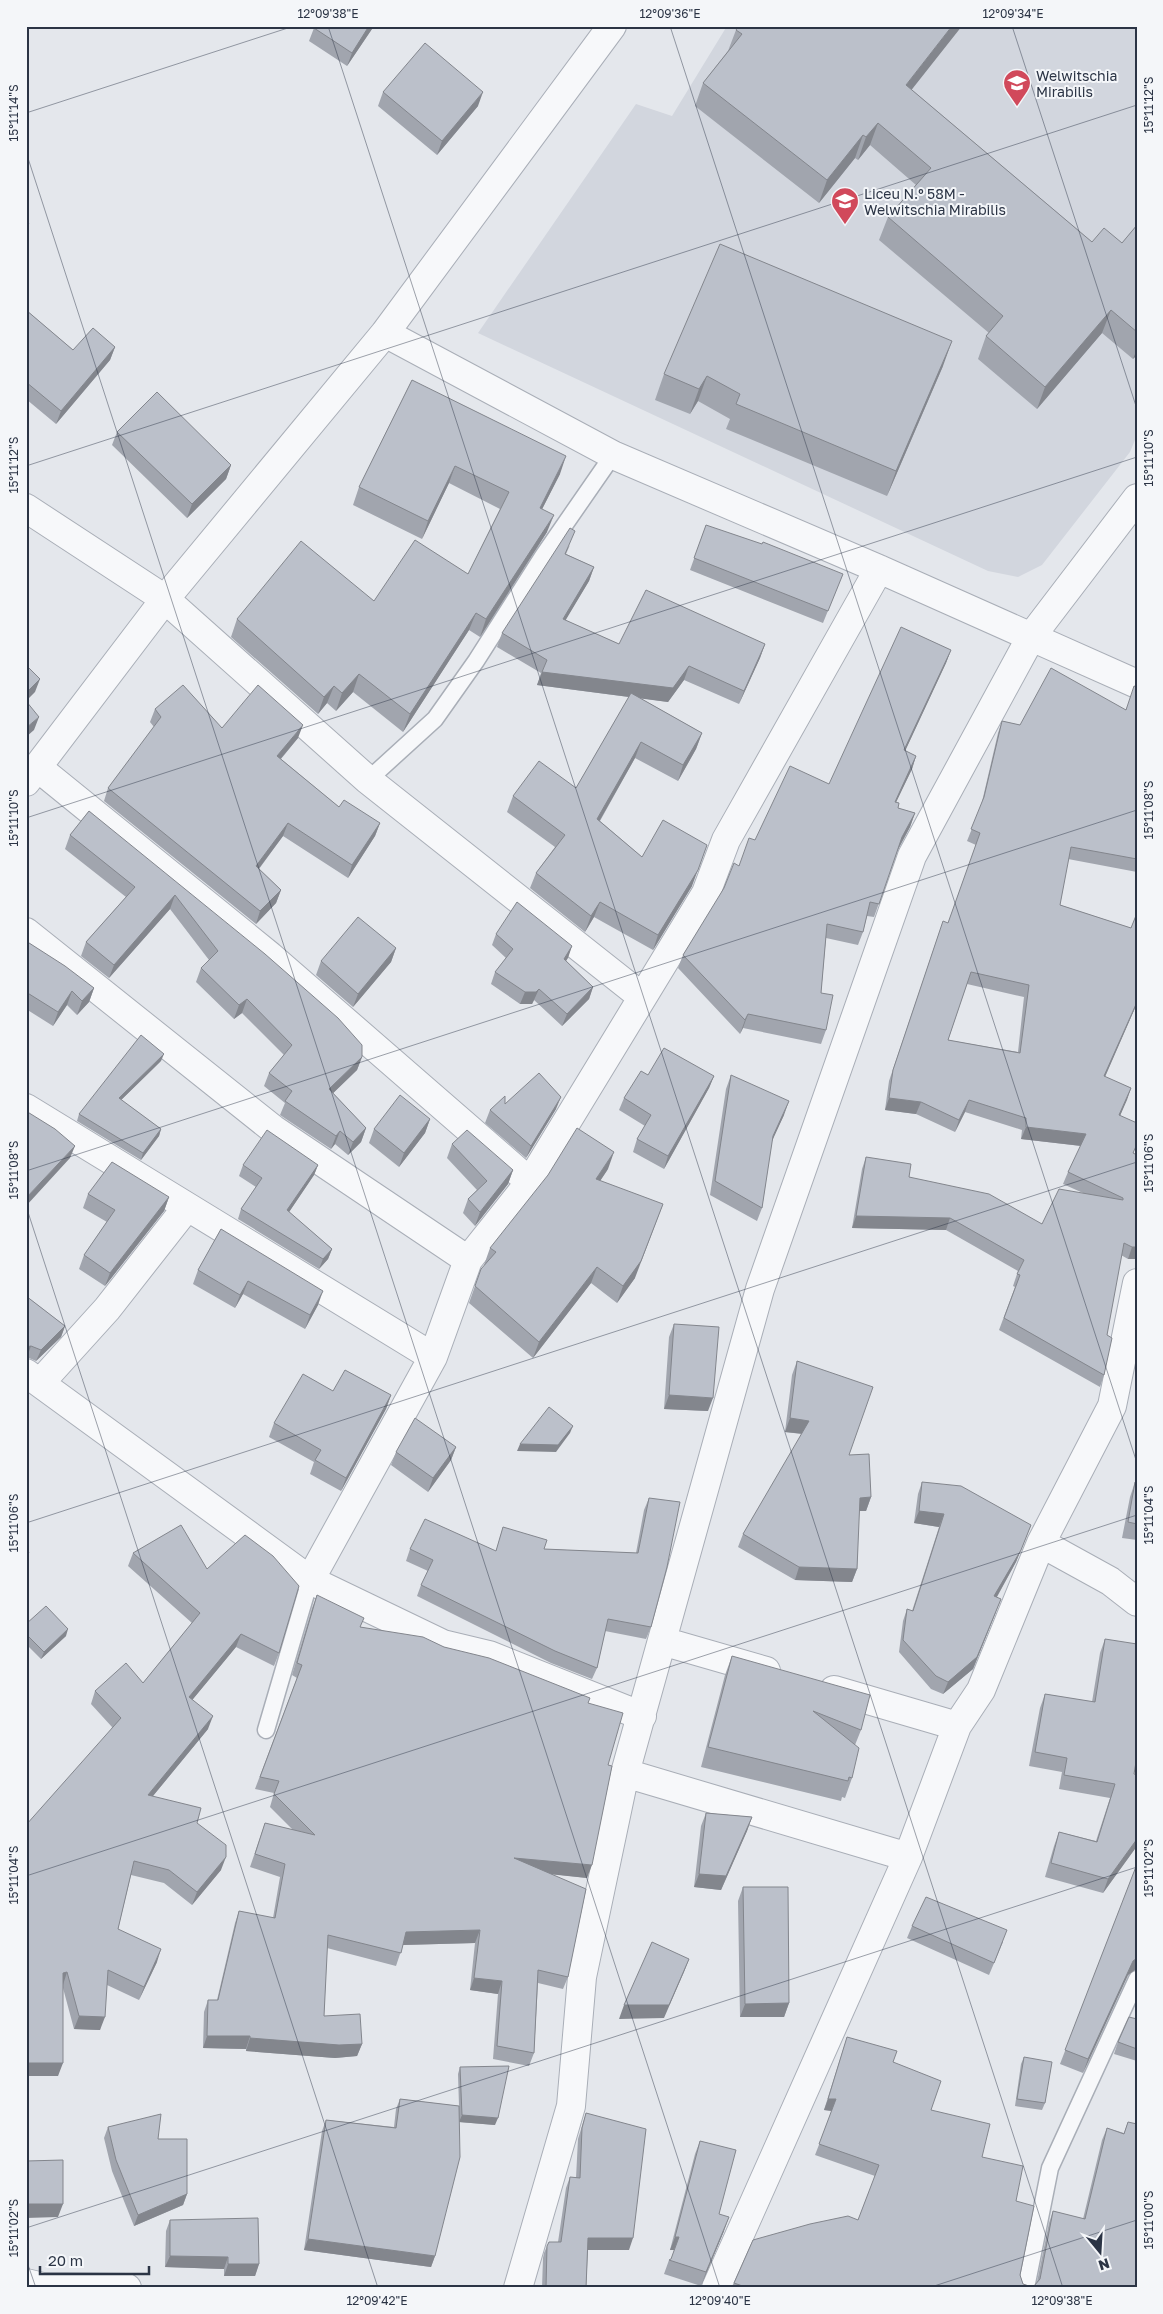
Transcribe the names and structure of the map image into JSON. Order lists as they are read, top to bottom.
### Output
{
  "places": {
    "school or university": ["Welwitschia Mirabilis", "Liceu N.º 58M - Welwitschia Mirabilis"]
  },
  "scale_bar": "20 m",
  "north": "bottom",
  "coordinates": [
    "12°09'38\"E",
    "12°09'36\"E",
    "12°09'34\"E",
    "15°11'12\"S",
    "15°11'14\"S",
    "15°11'10\"S",
    "15°11'08\"S",
    "15°11'06\"S",
    "15°11'04\"S",
    "15°11'02\"S",
    "15°11'00\"S",
    "12°09'42\"E",
    "12°09'40\"E"
  ]
}
